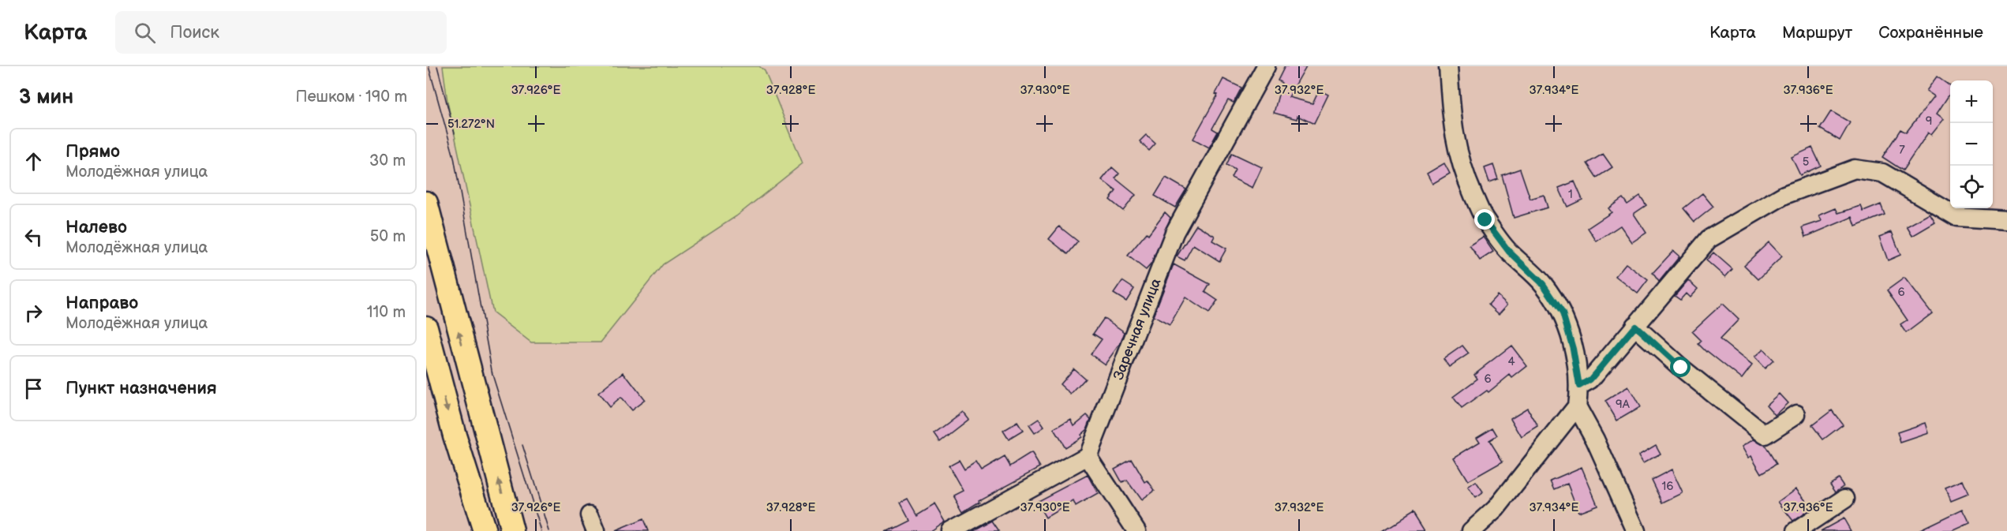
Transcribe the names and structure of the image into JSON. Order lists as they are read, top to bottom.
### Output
{
  "streets": {
    "street": ["Заречная улица"]
  },
  "house_numbers": [
    "9",
    "7",
    "5",
    "1",
    "6",
    "4",
    "6",
    "9А",
    "16"
  ],
  "page": {
    "header": "Карта",
    "search": "Поиск",
    "nav": ["Карта", "Маршрут", "Сохранённые"],
    "heading": ["3 мин", "Пешком · 190 m"],
    "map_buttons": ["+", "−"],
    "list": [
      ["Прямо", "Молодёжная улица", "30 m"],
      ["Налево", "Молодёжная улица", "50 m"],
      ["Направо", "Молодёжная улица", "110 m"],
      "Пункт назначения"
    ]
  },
  "coordinates": [
    "37.926°E",
    "37.928°E",
    "37.930°E",
    "37.932°E",
    "37.934°E",
    "37.936°E",
    "51.272°N"
  ]
}
